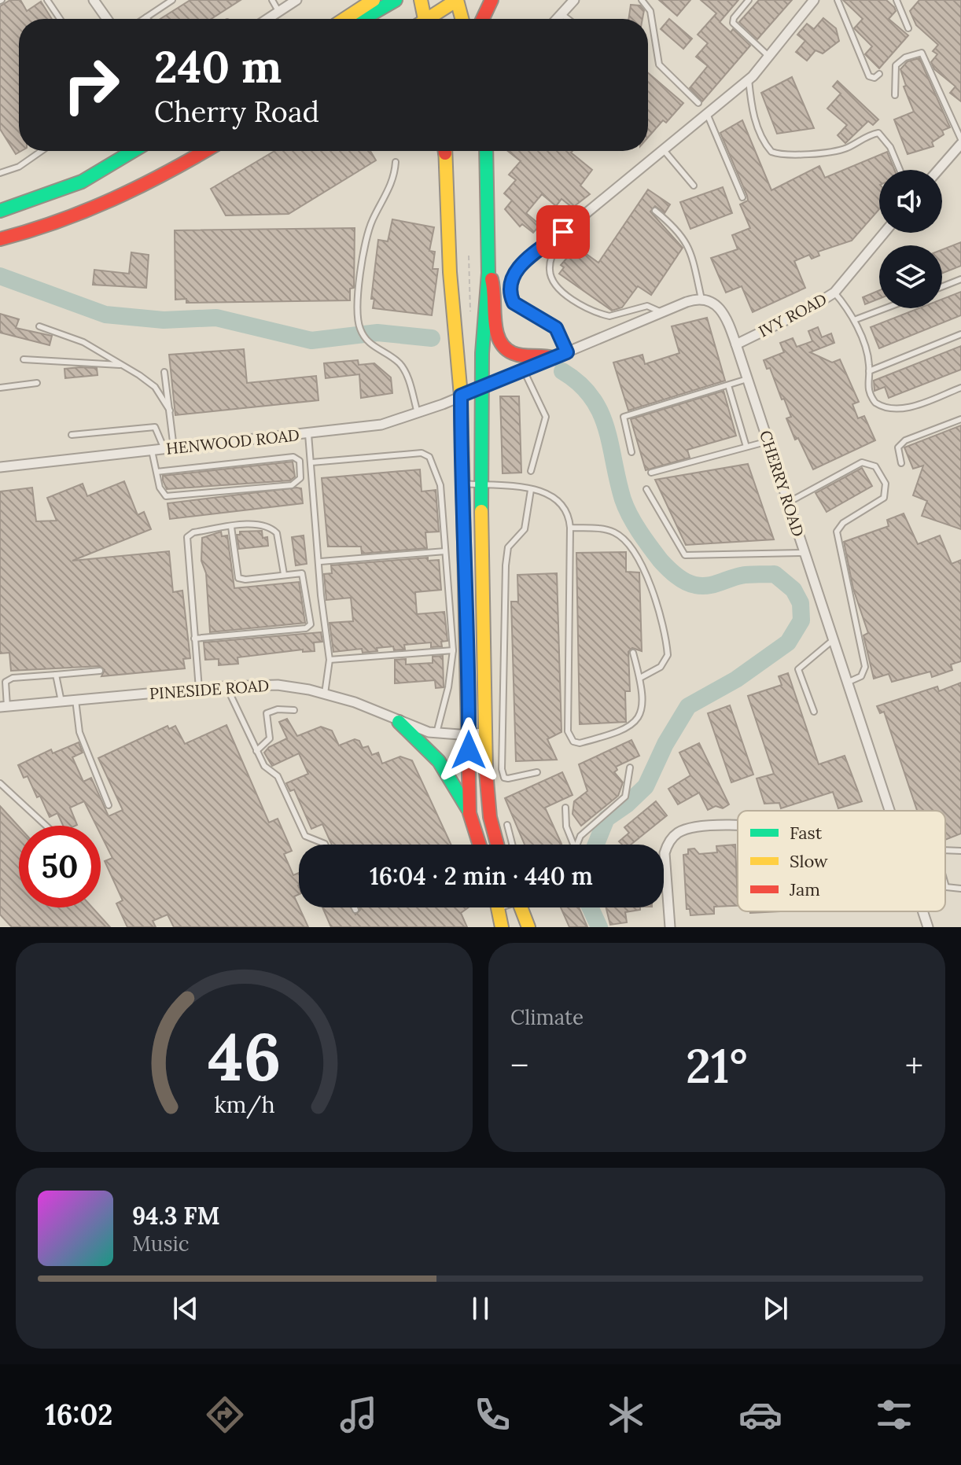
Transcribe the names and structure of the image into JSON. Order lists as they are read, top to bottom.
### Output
{
  "streets": {
    "street": [
      "IVY ROAD",
      "HENWOOD ROAD",
      "CHERRY ROAD",
      "PINESIDE ROAD"
    ]
  },
  "crossings": [
    ["IVY ROAD", "CHERRY ROAD"]
  ],
  "legend": ["Fast", "Slow", "Jam"],
  "page": {
    "turn": ["240 m", "Cherry Road"],
    "limit": "50",
    "trip": "16:04 · 2 min · 440 m",
    "tile": "Climate",
    "heat": ["−", "21°", "+"],
    "song": ["94.3 FM", "Music"],
    "tabs": "16:02",
    "gauge": ["46", "km/h"]
  }
}
